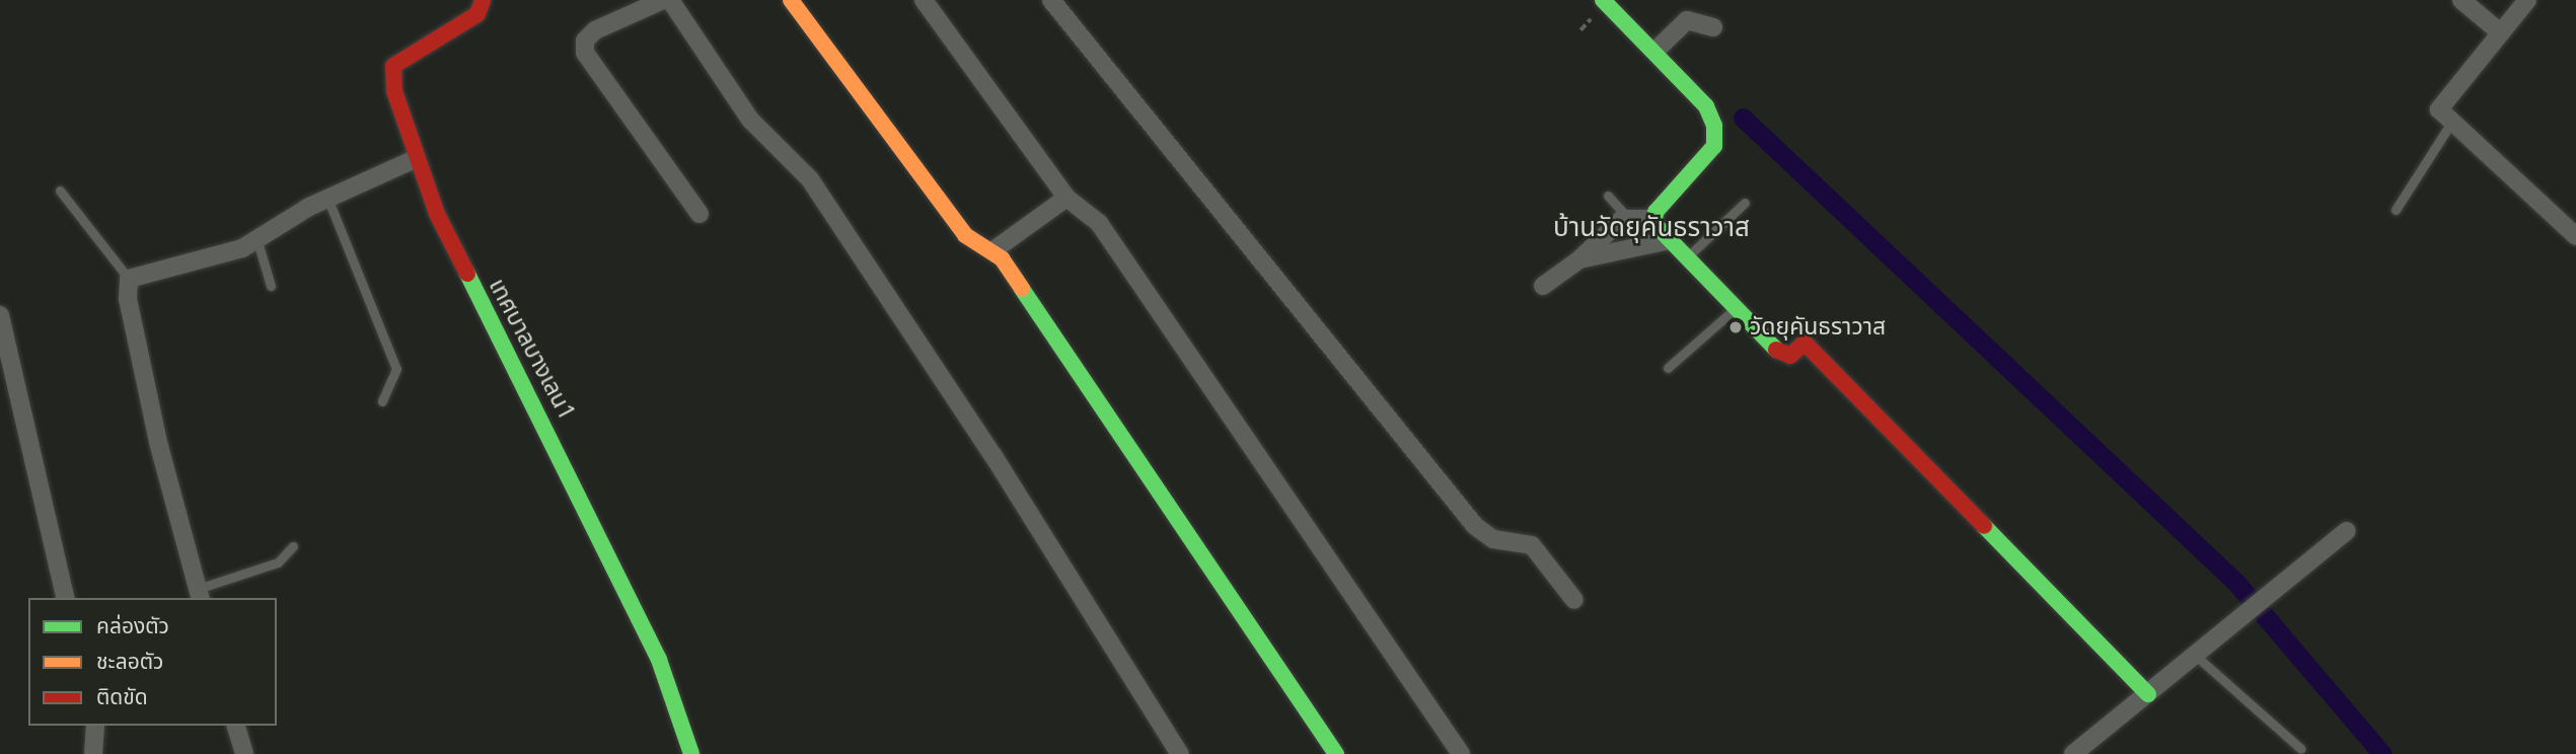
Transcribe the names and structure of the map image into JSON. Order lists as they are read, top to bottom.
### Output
{
  "streets": {
    "street": ["เทศบาลบางเลน1"]
  },
  "districts": ["บ้านวัดยุคันธราวาส"],
  "places": ["วัดยุคันธราวาส"],
  "legend": ["คล่องตัว", "ชะลอตัว", "ติดขัด"]
}
